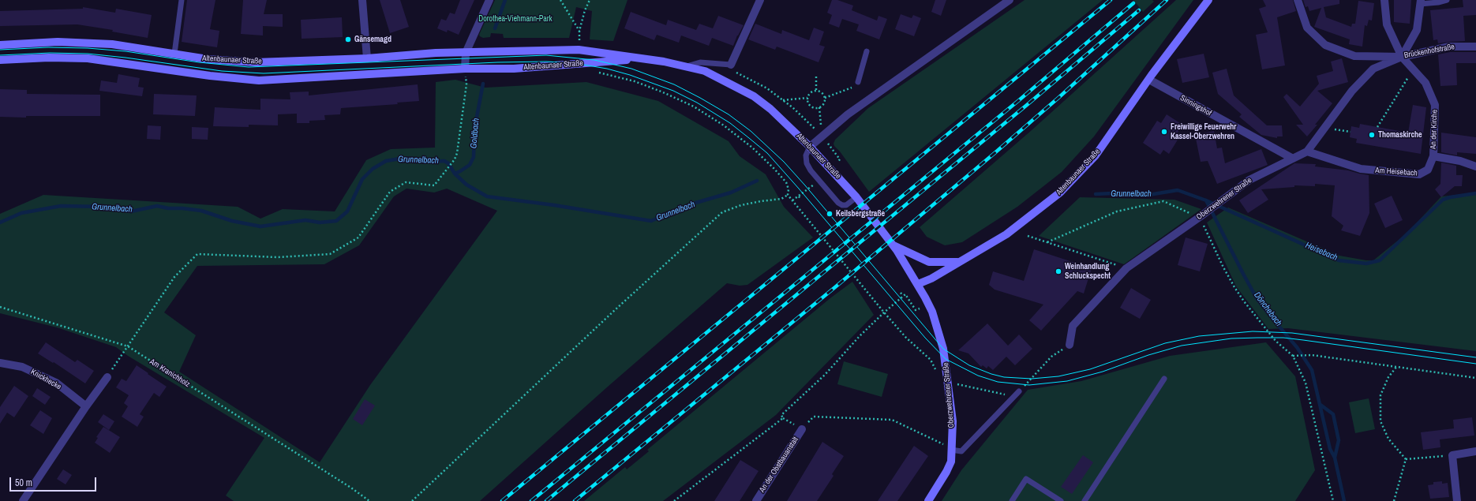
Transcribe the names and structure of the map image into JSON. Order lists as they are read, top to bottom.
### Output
{
  "streets": {
    "main road": ["Altenbaunaer Straße", "Oberzwehrener Straße"],
    "street": [
      "Brückenhofstraße",
      "Sinningshof",
      "An der Kirche",
      "Am Heisebach",
      "Knickhecke",
      "An der Obstbauanstalt"
    ],
    "path": ["Am Kranichholz"]
  },
  "crossings": [
    ["Brückenhofstraße", "An der Kirche"],
    ["Brückenhofstraße", "Oberzwehrener Straße"],
    ["Altenbaunaer Straße", "Sinningshof"],
    ["Altenbaunaer Straße", "Oberzwehrener Straße"],
    ["Sinningshof", "Oberzwehrener Straße"],
    ["An der Kirche", "Am Heisebach"],
    ["An der Kirche", "Oberzwehrener Straße"],
    ["Am Heisebach", "Oberzwehrener Straße"]
  ],
  "water": [
    "Goldbach",
    "Grunnelbach",
    "Heisebach",
    "Dönchebach"
  ],
  "parks": ["Dorothea-Viehmann-Park"],
  "places": [
    "Gänsemagd",
    "Freiwillige Feuerwehr Kassel-Oberzwehren",
    "Thomaskirche",
    "Keilsbergstraße",
    "Weinhandlung Schluckspecht"
  ],
  "scale_bar": "50 m"
}
